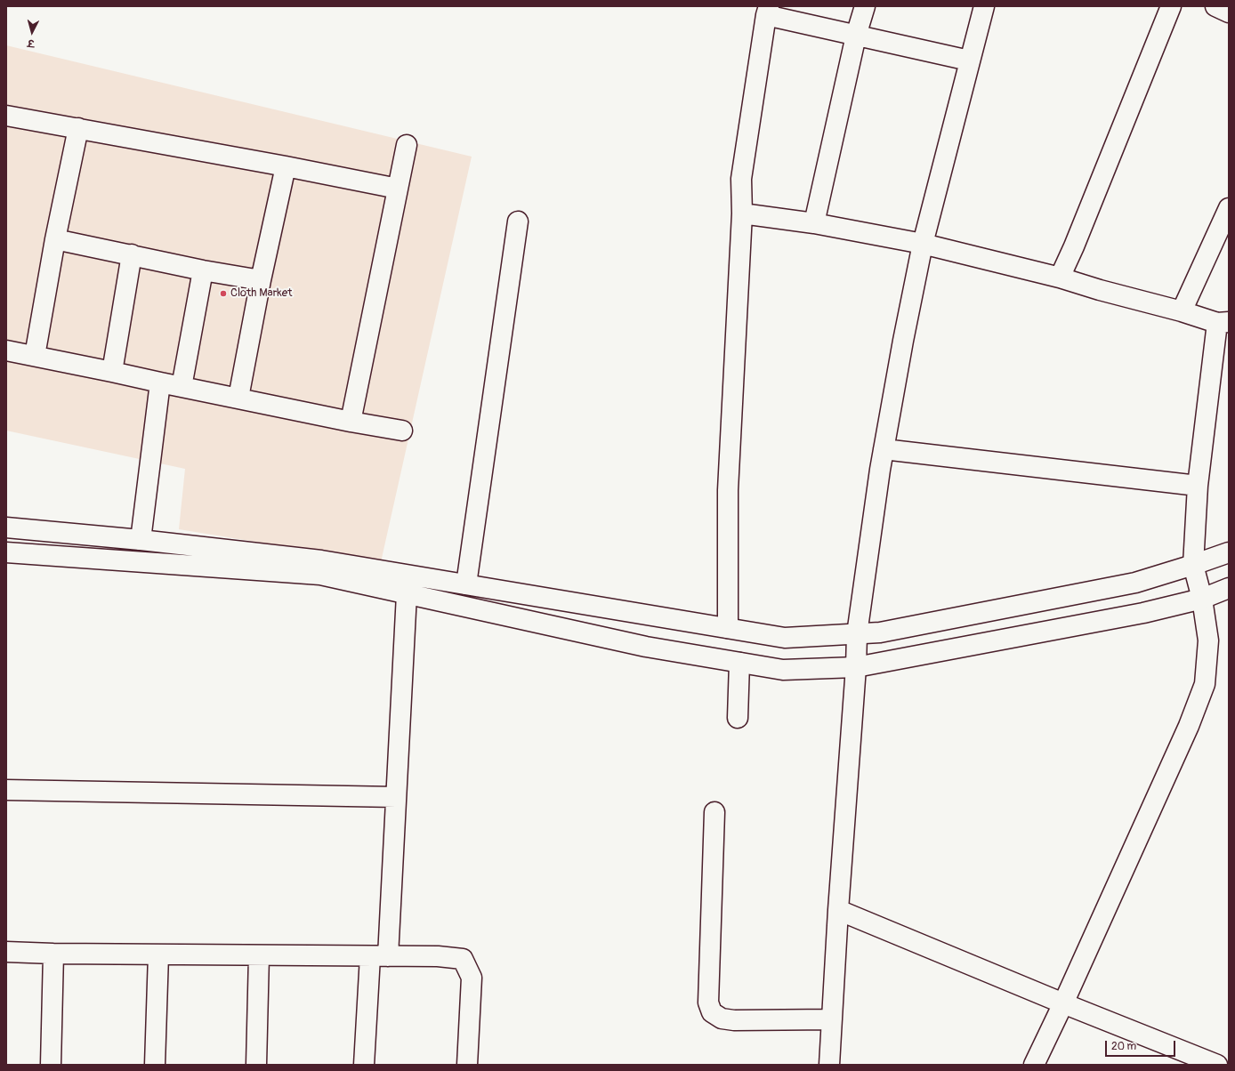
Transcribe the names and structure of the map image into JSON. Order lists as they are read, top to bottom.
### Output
{
  "places": ["Cloth Market"],
  "scale_bar": "20 m",
  "north": "bottom"
}
